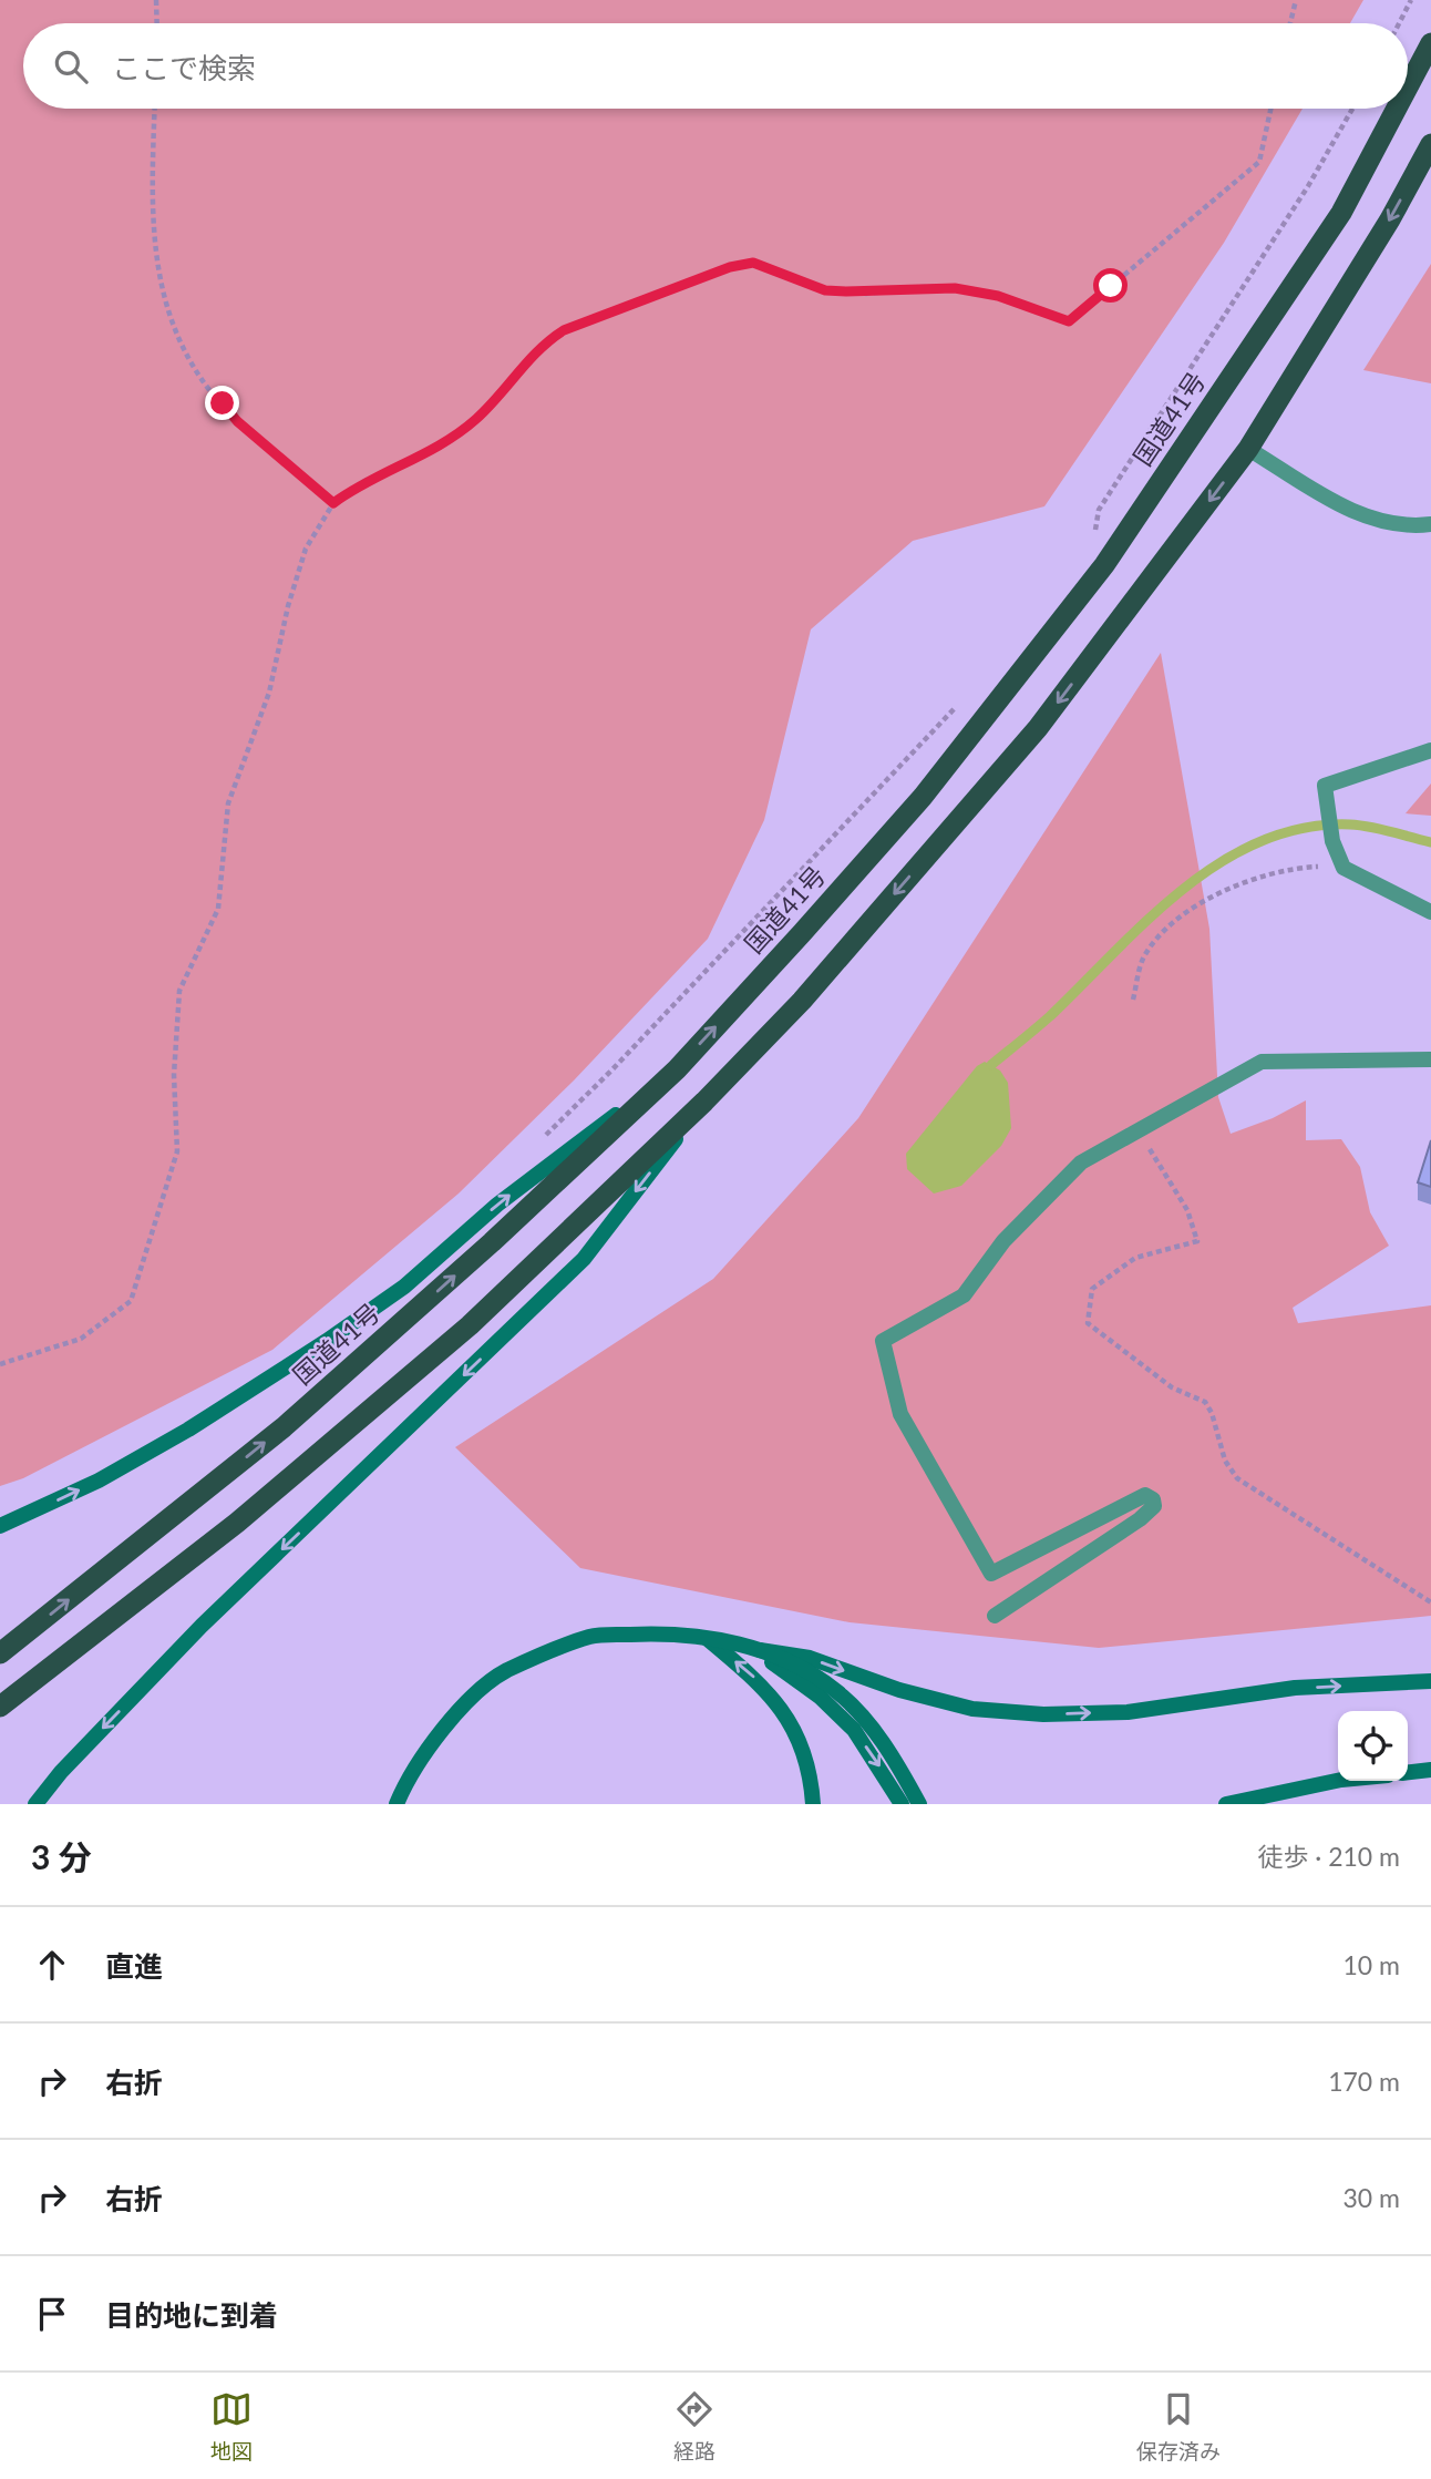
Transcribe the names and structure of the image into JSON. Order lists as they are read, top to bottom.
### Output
{
  "streets": {
    "highway": ["国道41号"]
  },
  "page": {
    "search": "ここで検索",
    "heading": ["3 分", "徒歩 · 210 m"],
    "list": [
      ["直進", "10 m"],
      ["右折", "170 m"],
      ["右折", "30 m"],
      "目的地に到着"
    ],
    "nav": ["地図", "経路", "保存済み"]
  }
}
